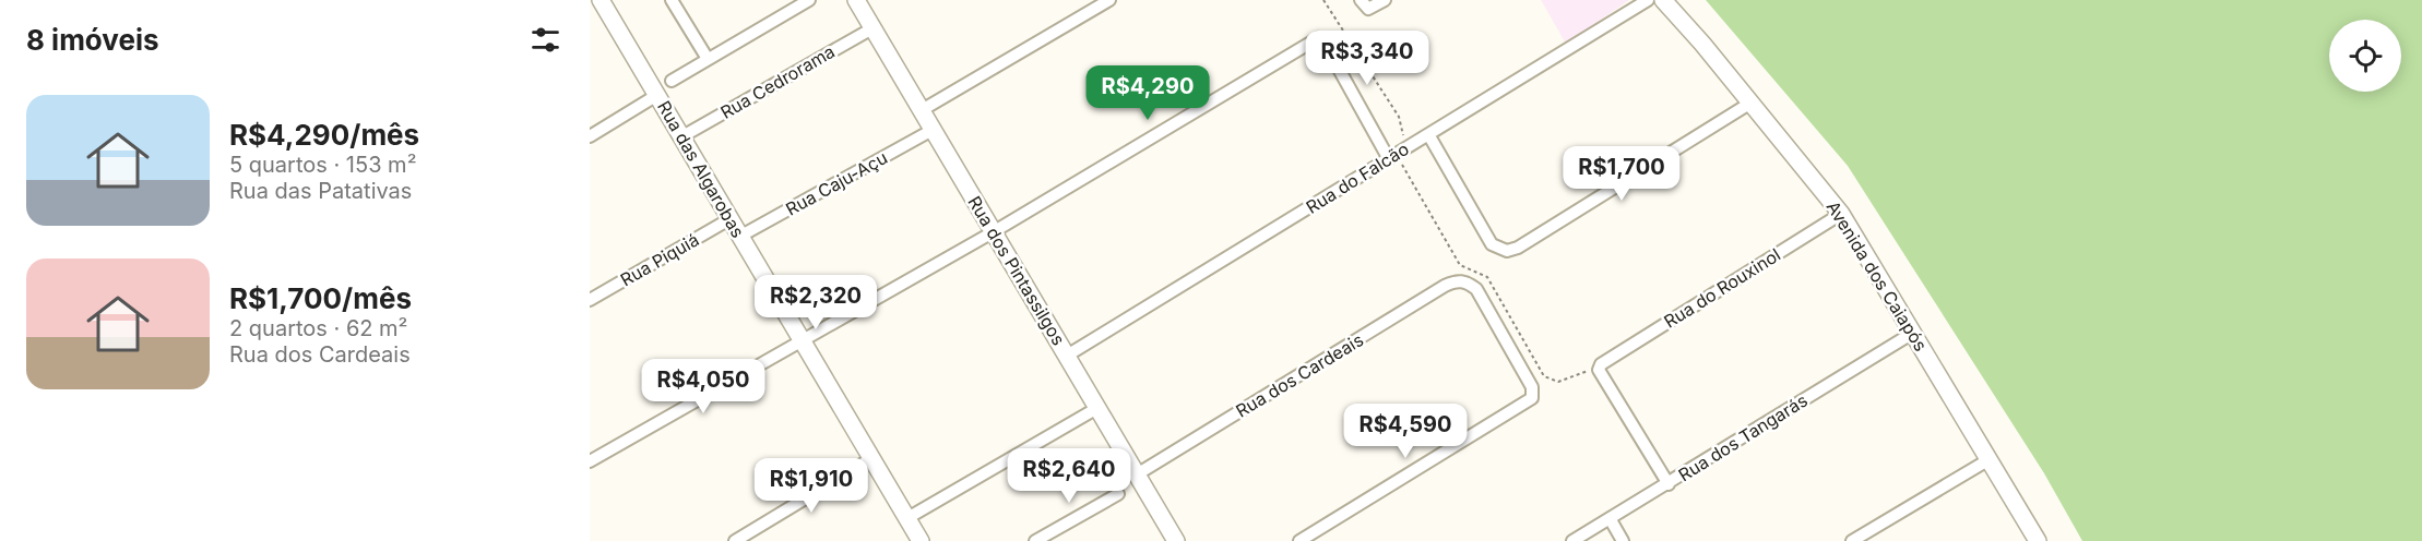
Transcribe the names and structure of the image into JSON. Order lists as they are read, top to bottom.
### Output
{
  "streets": {
    "street": [
      "Rua Cedrorama",
      "Rua das Algarobas",
      "Rua do Falcão",
      "Rua Caju-Açu",
      "Rua Piquiá",
      "Rua dos Pintassilgos",
      "Avenida dos Caiapós",
      "Rua do Rouxinol",
      "Rua dos Cardeais",
      "Rua dos Tangarás"
    ]
  },
  "crossings": [
    ["Rua Cedrorama", "Rua das Algarobas"],
    ["Rua Cedrorama", "Rua dos Pintassilgos"],
    ["Rua das Algarobas", "Rua Caju-Açu"],
    ["Rua das Algarobas", "Rua Piquiá"],
    ["Rua do Falcão", "Rua dos Pintassilgos"],
    ["Rua Caju-Açu", "Rua dos Pintassilgos"],
    ["Rua dos Pintassilgos", "Rua dos Cardeais"],
    ["Avenida dos Caiapós", "Rua do Rouxinol"],
    ["Avenida dos Caiapós", "Rua dos Tangarás"],
    ["Rua do Rouxinol", "Rua dos Tangarás"]
  ],
  "page": {
    "heading": "8 imóveis",
    "price": [
      "R$3,340",
      "R$4,290",
      "R$1,700",
      "R$2,320",
      "R$4,050",
      "R$4,590",
      "R$2,640",
      "R$1,910"
    ],
    "list": [
      {
        "name": "R$4,290/mês",
        "note": "5 quartos · 153 m² · Rua das Patativas"
      },
      {
        "name": "R$1,700/mês",
        "note": "2 quartos · 62 m² · Rua dos Cardeais"
      }
    ]
  }
}
